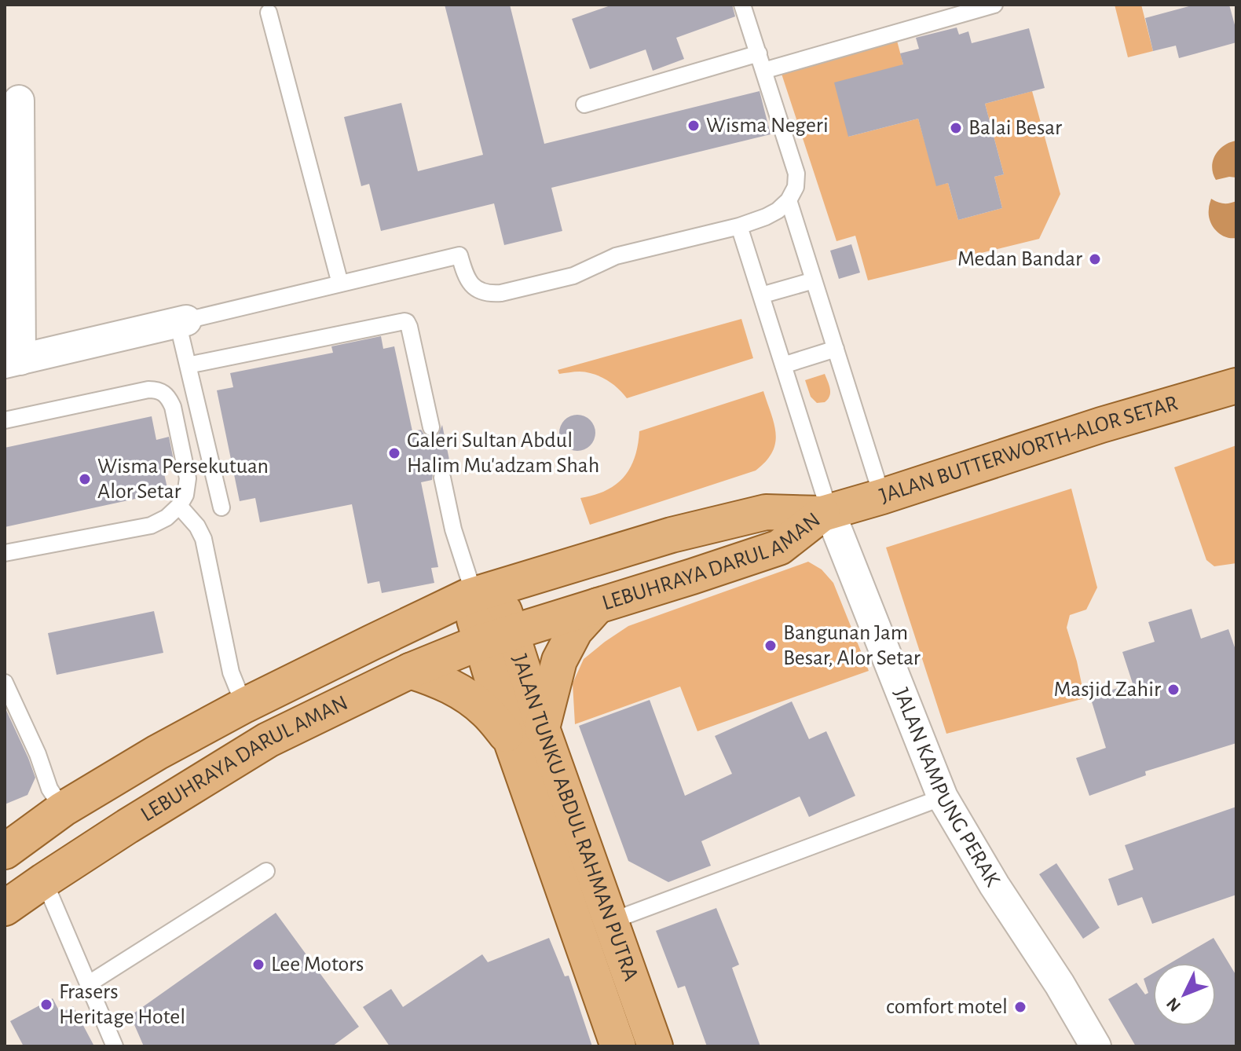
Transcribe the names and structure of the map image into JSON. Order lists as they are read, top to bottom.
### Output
{
  "streets": {
    "main road": ["JALAN BUTTERWORTH-ALOR SETAR", "LEBUHRAYA DARUL AMAN", "JALAN TUNKU ABDUL RAHMAN PUTRA"],
    "street": ["JALAN KAMPUNG PERAK"]
  },
  "crossings": [
    ["JALAN BUTTERWORTH-ALOR SETAR", "LEBUHRAYA DARUL AMAN"],
    ["JALAN BUTTERWORTH-ALOR SETAR", "JALAN KAMPUNG PERAK"],
    ["LEBUHRAYA DARUL AMAN", "JALAN KAMPUNG PERAK"],
    ["LEBUHRAYA DARUL AMAN", "JALAN TUNKU ABDUL RAHMAN PUTRA"]
  ],
  "places": [
    "Wisma Negeri",
    "Balai Besar",
    "Medan Bandar",
    "Galeri Sultan Abdul Halim Mu'adzam Shah",
    "Wisma Persekutuan Alor Setar",
    "Bangunan Jam Besar, Alor Setar",
    "Masjid Zahir",
    "Lee Motors",
    "Frasers Heritage Hotel",
    "comfort motel"
  ],
  "north": "bottom left"
}
